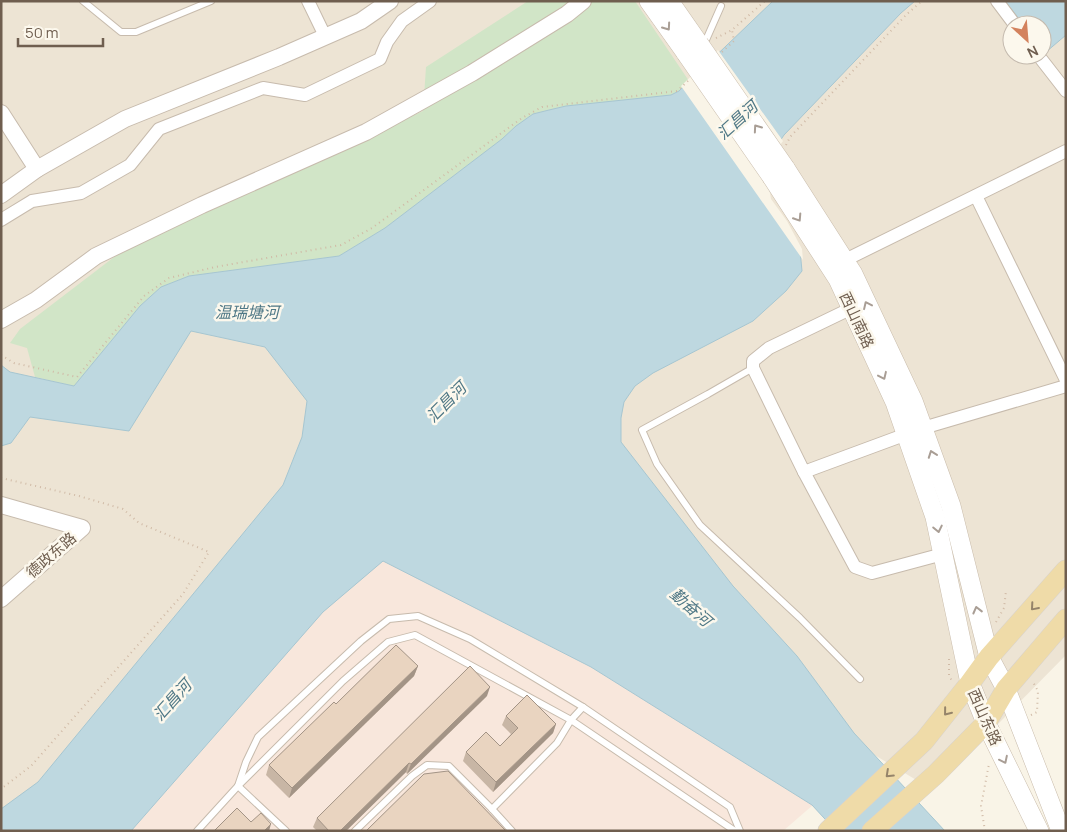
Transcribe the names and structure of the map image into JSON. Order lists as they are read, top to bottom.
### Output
{
  "streets": {
    "main road": ["西山南路", "西山东路"],
    "street": ["德政东路"]
  },
  "crossings": [
    ["西山南路", "西山东路"]
  ],
  "one_way": ["西山东路"],
  "water": ["汇昌河", "温瑞塘河", "勤奋河"],
  "scale_bar": "50 m",
  "north": "bottom right"
}
